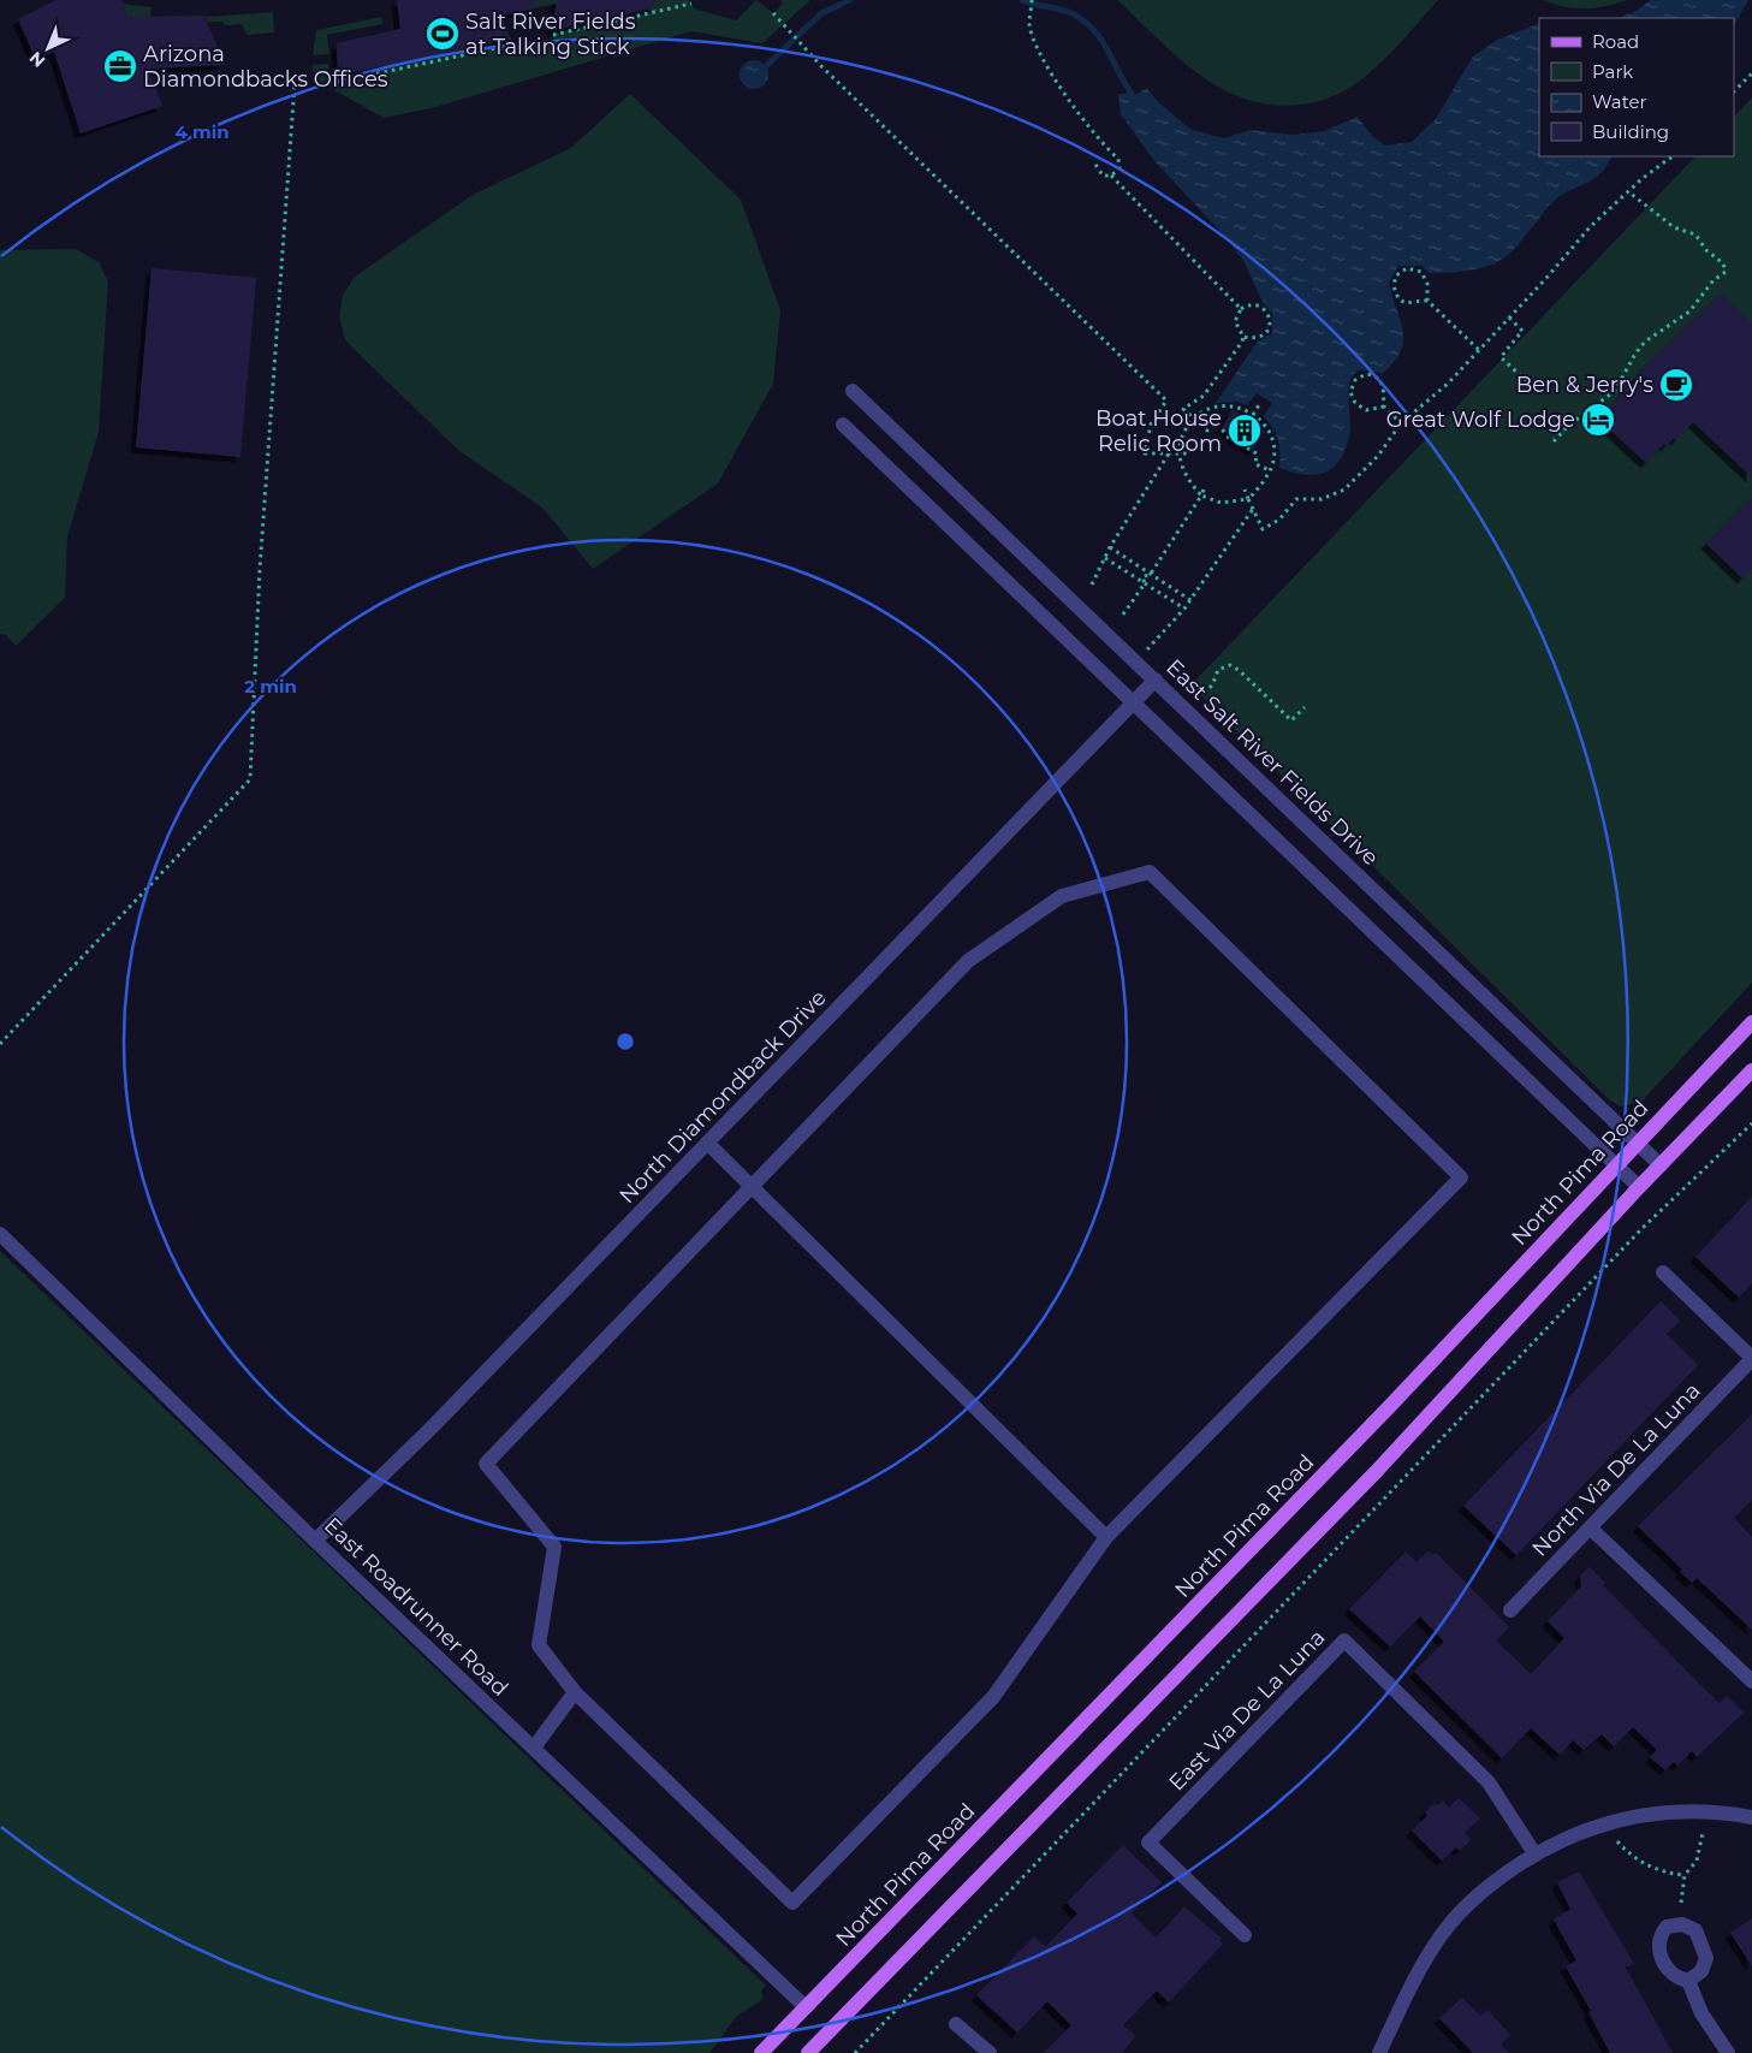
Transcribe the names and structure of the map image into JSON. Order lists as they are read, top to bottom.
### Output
{
  "streets": {
    "main road": ["North Pima Road"],
    "street": [
      "East Salt River Fields Drive",
      "North Diamondback Drive",
      "North Via De La Luna",
      "East Roadrunner Road",
      "East Via De La Luna"
    ]
  },
  "crossings": [
    ["East Salt River Fields Drive", "North Diamondback Drive"],
    ["East Salt River Fields Drive", "North Pima Road"],
    ["North Diamondback Drive", "East Roadrunner Road"],
    ["North Pima Road", "East Roadrunner Road"]
  ],
  "places": {
    "sports": ["Salt River Fields at Talking Stick"],
    "office": ["Arizona Diamondbacks Offices"],
    "cafe": ["Ben & Jerry's"],
    "hotel": ["Great Wolf Lodge"],
    "building": ["Boat House Relic Room"]
  },
  "legend": [
    "Road",
    "Park",
    "Water",
    "Building"
  ],
  "north": "bottom left",
  "rings": ["4 min", "2 min"]
}
